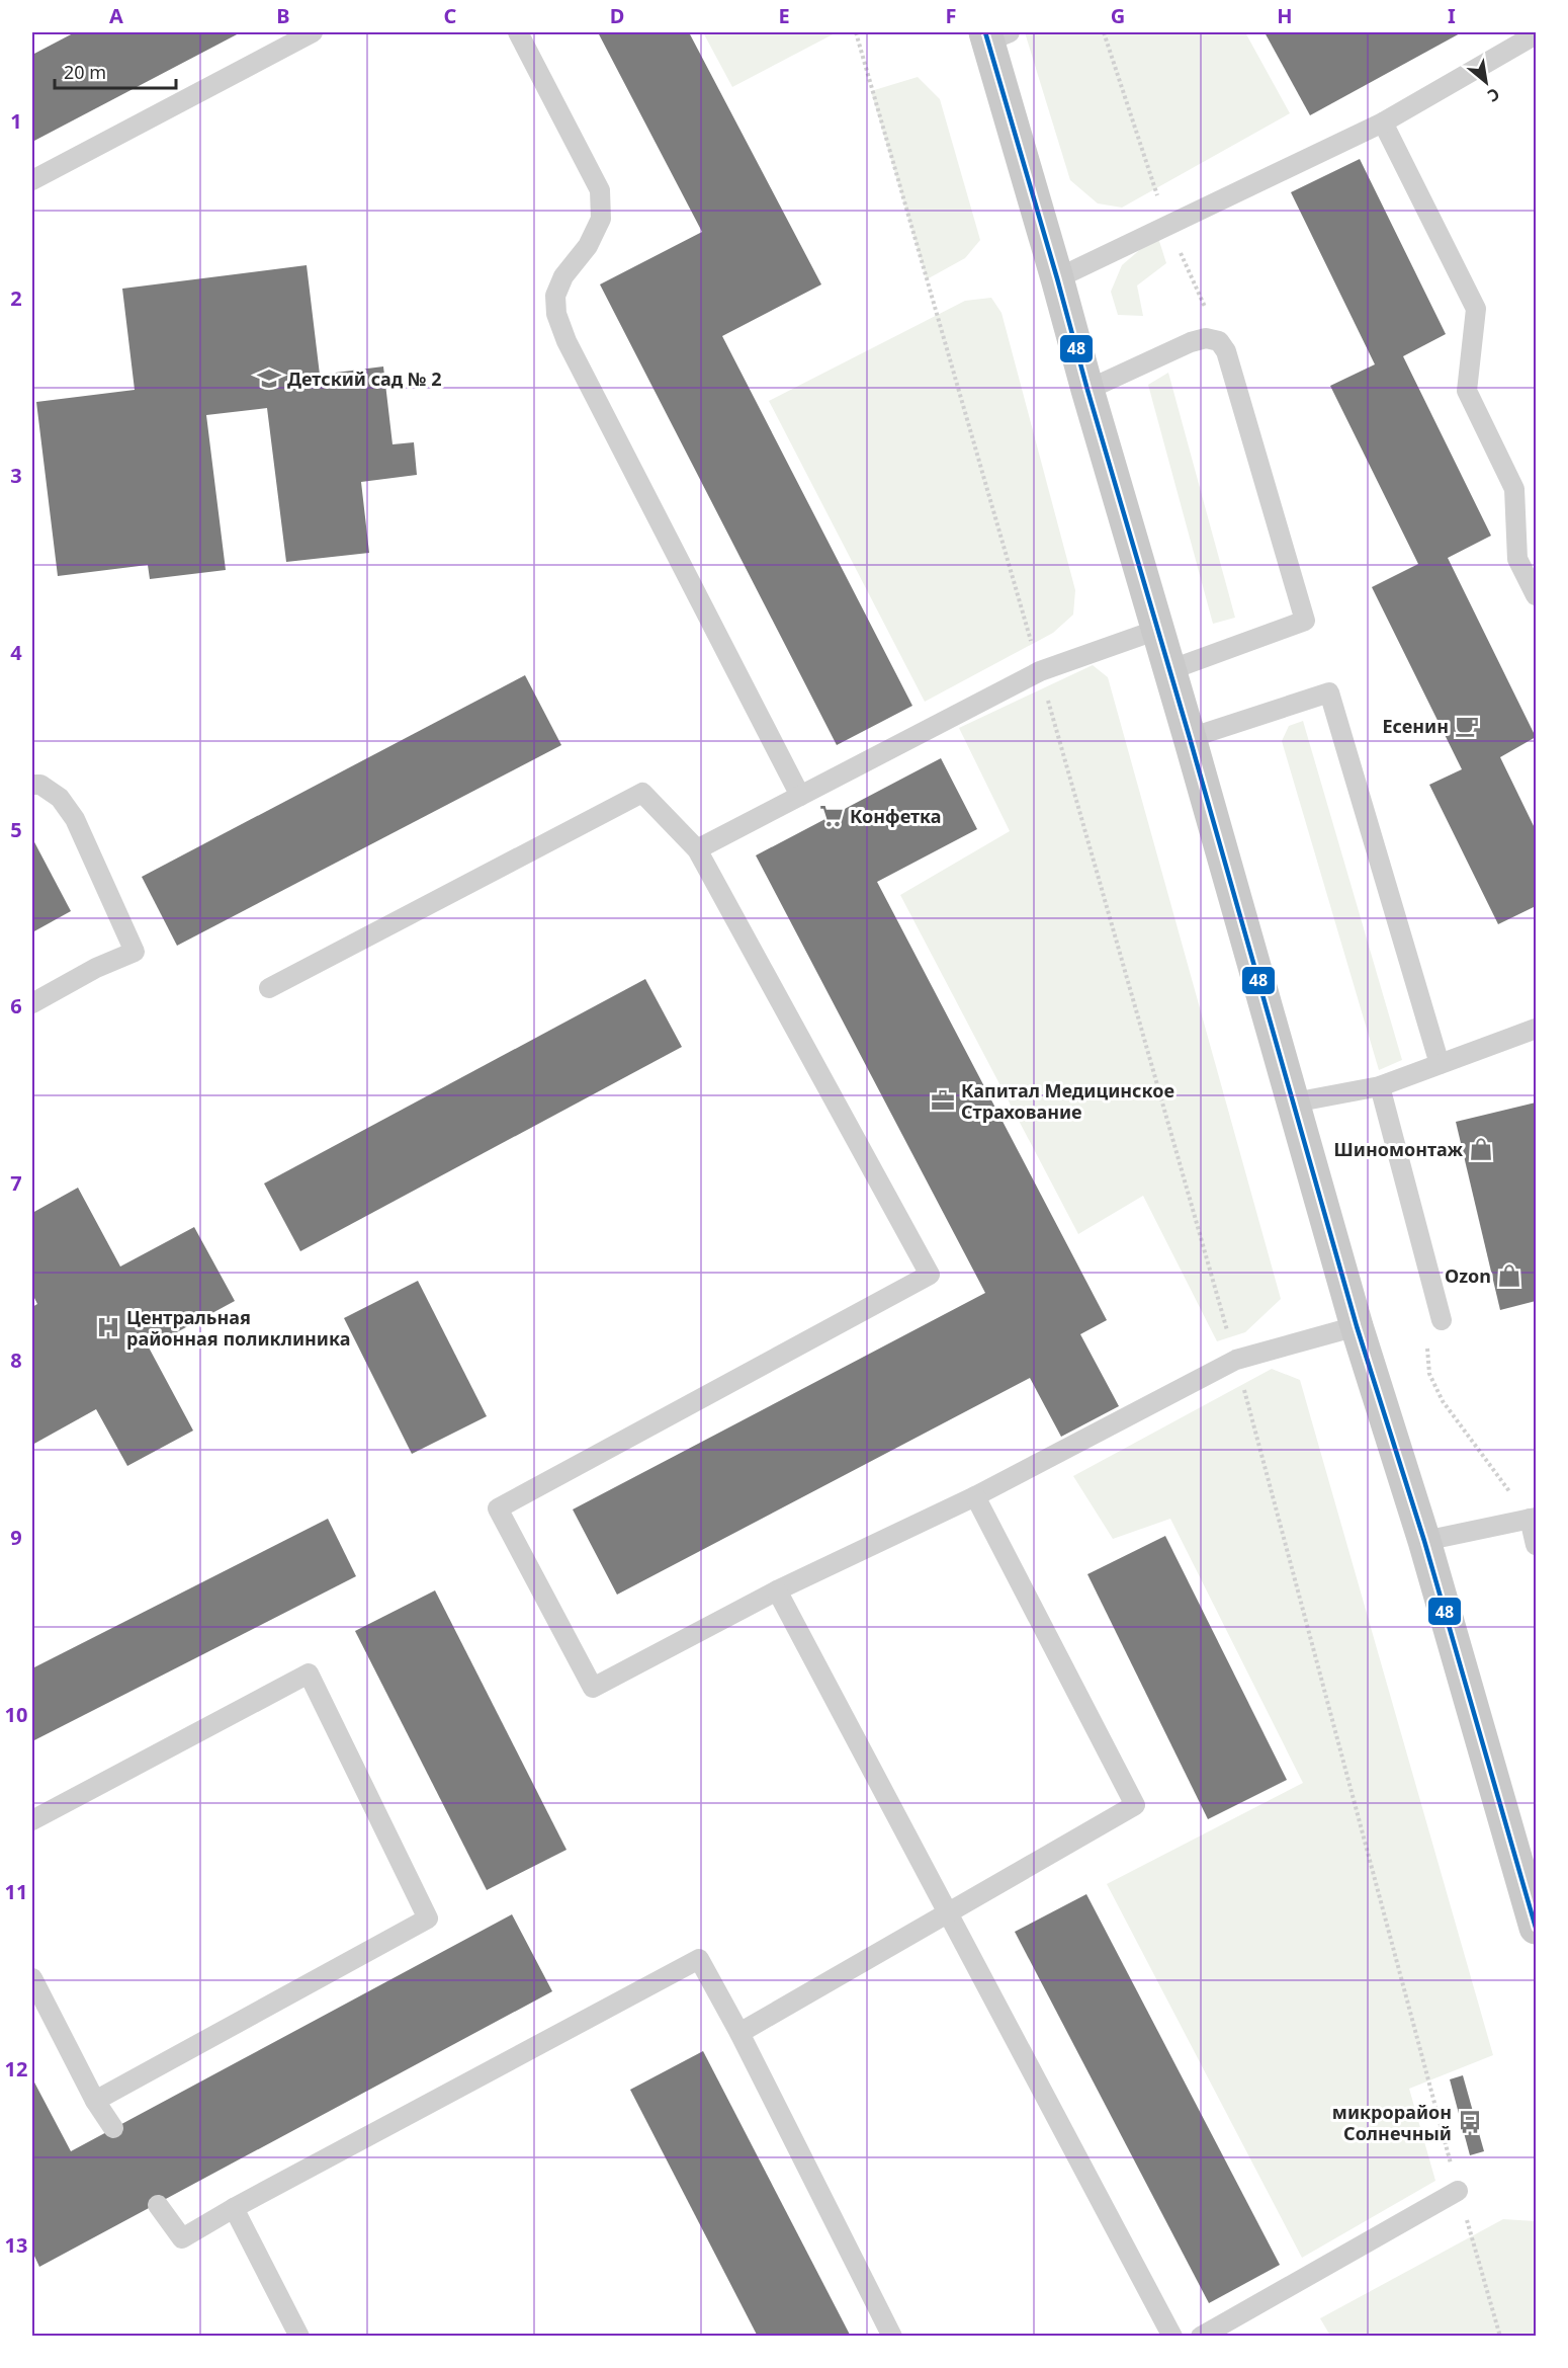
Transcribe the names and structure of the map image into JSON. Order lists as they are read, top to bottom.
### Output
{
  "places": {
    "school or university": ["Детский сад № 2"],
    "cafe": ["Есенин"],
    "supermarket": ["Конфетка"],
    "office": ["Капитал Медицинское Страхование"],
    "shop": ["Шиномонтаж", "Ozon"],
    "hospital": ["Центральная районная поликлиника"],
    "bus stop": ["микрорайон Солнечный"]
  },
  "lines": ["transit line 48"],
  "scale_bar": "20 m",
  "north": "bottom right",
  "grid": {
    "columns": [
      "A",
      "B",
      "C",
      "D",
      "E",
      "F",
      "G",
      "H",
      "I"
    ],
    "rows": [
      "1",
      "2",
      "3",
      "4",
      "5",
      "6",
      "7",
      "8",
      "9",
      "10",
      "11",
      "12",
      "13"
    ]
  }
}
